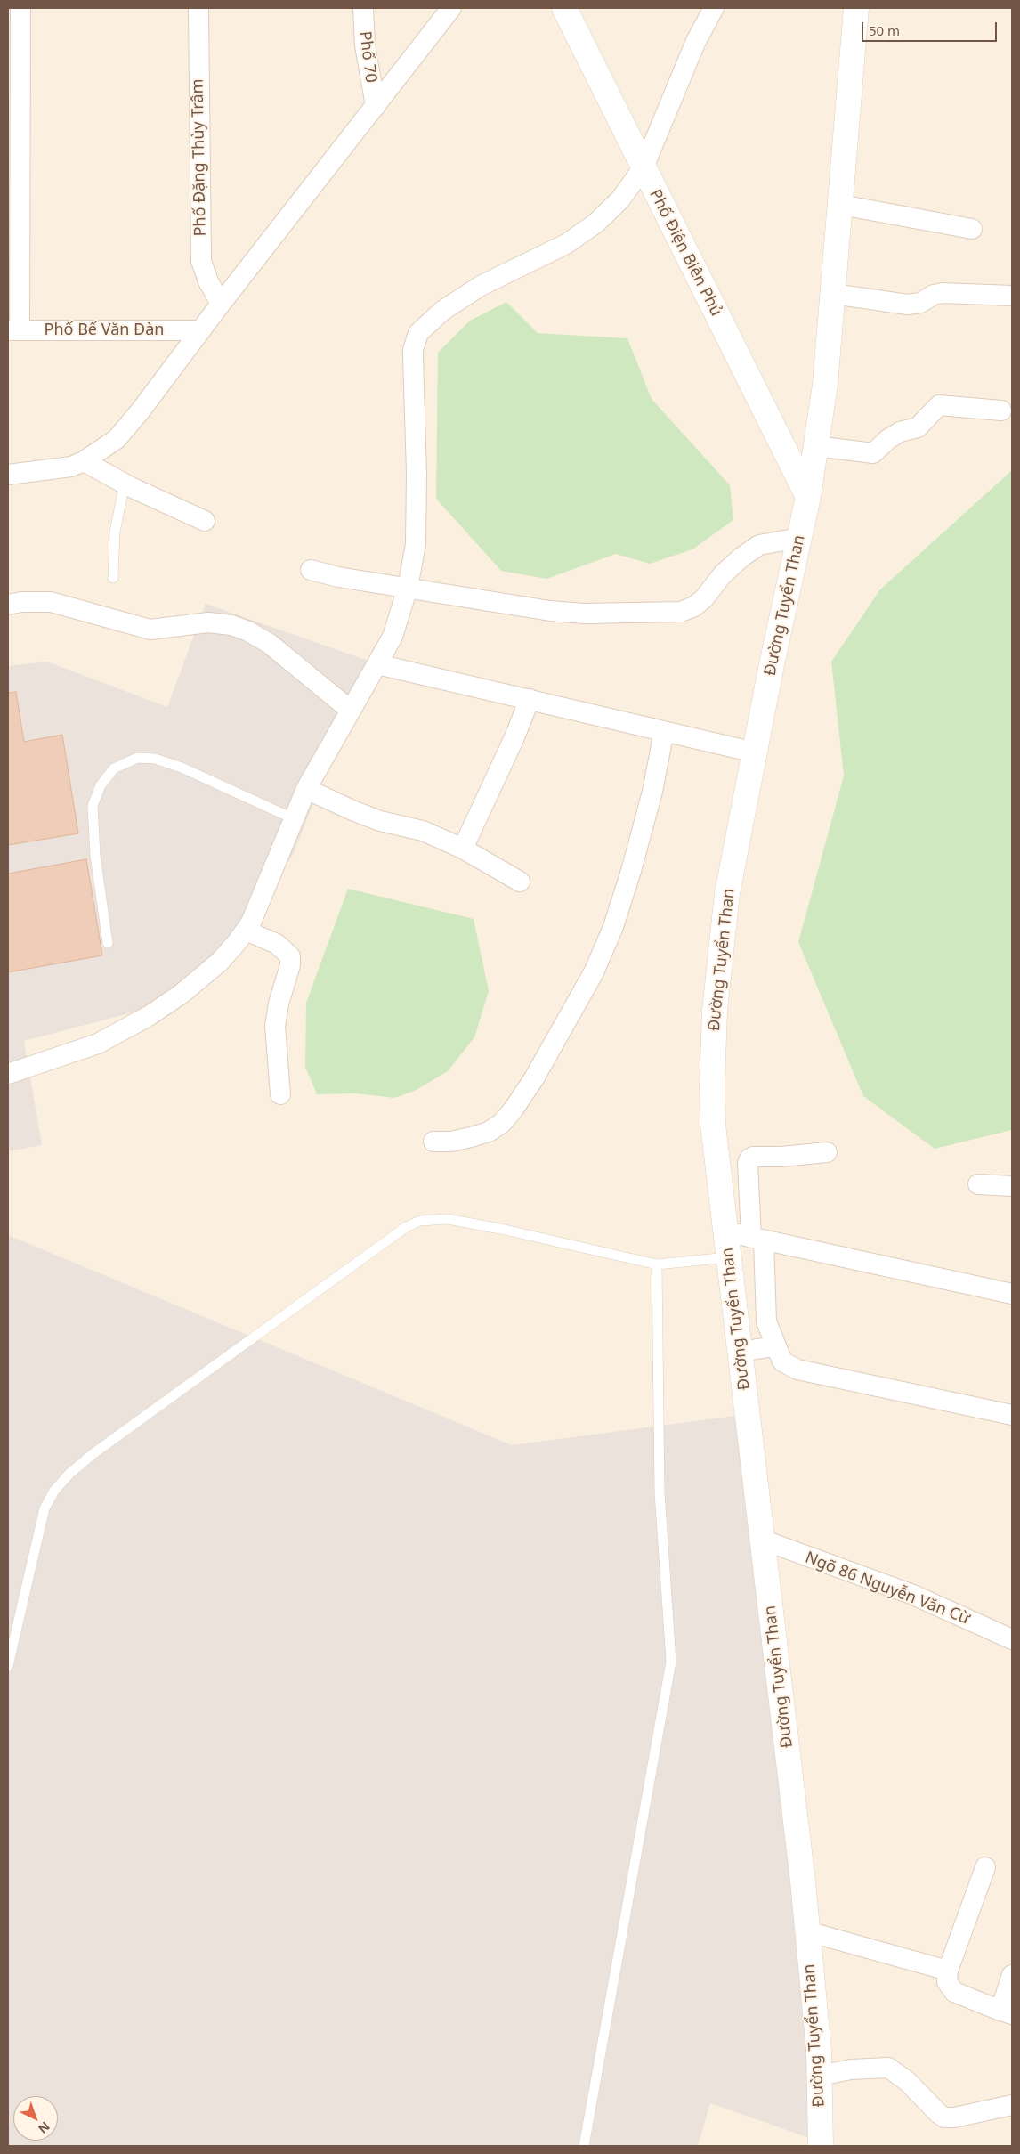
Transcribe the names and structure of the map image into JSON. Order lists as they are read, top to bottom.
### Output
{
  "streets": {
    "street": [
      "Phố 70",
      "Phố Đặng Thùy Trâm",
      "Phố Điện Biên Phủ",
      "Phố Bế Văn Đàn",
      "Đường Tuyển Than",
      "Ngõ 86 Nguyễn Văn Cừ"
    ]
  },
  "crossings": [
    ["Phố Điện Biên Phủ", "Đường Tuyển Than"],
    ["Đường Tuyển Than", "Ngõ 86 Nguyễn Văn Cừ"]
  ],
  "scale_bar": "50 m",
  "north": "bottom right"
}
